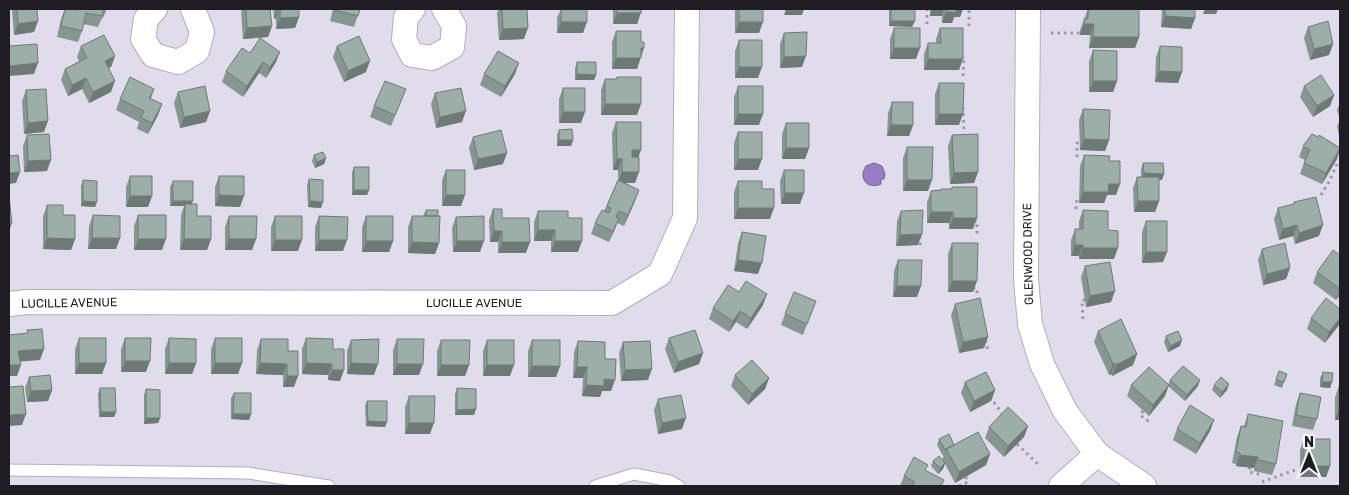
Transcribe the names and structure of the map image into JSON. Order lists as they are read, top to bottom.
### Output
{
  "streets": {
    "street": ["GLENWOOD DRIVE", "LUCILLE AVENUE"]
  },
  "north": "top"
}
